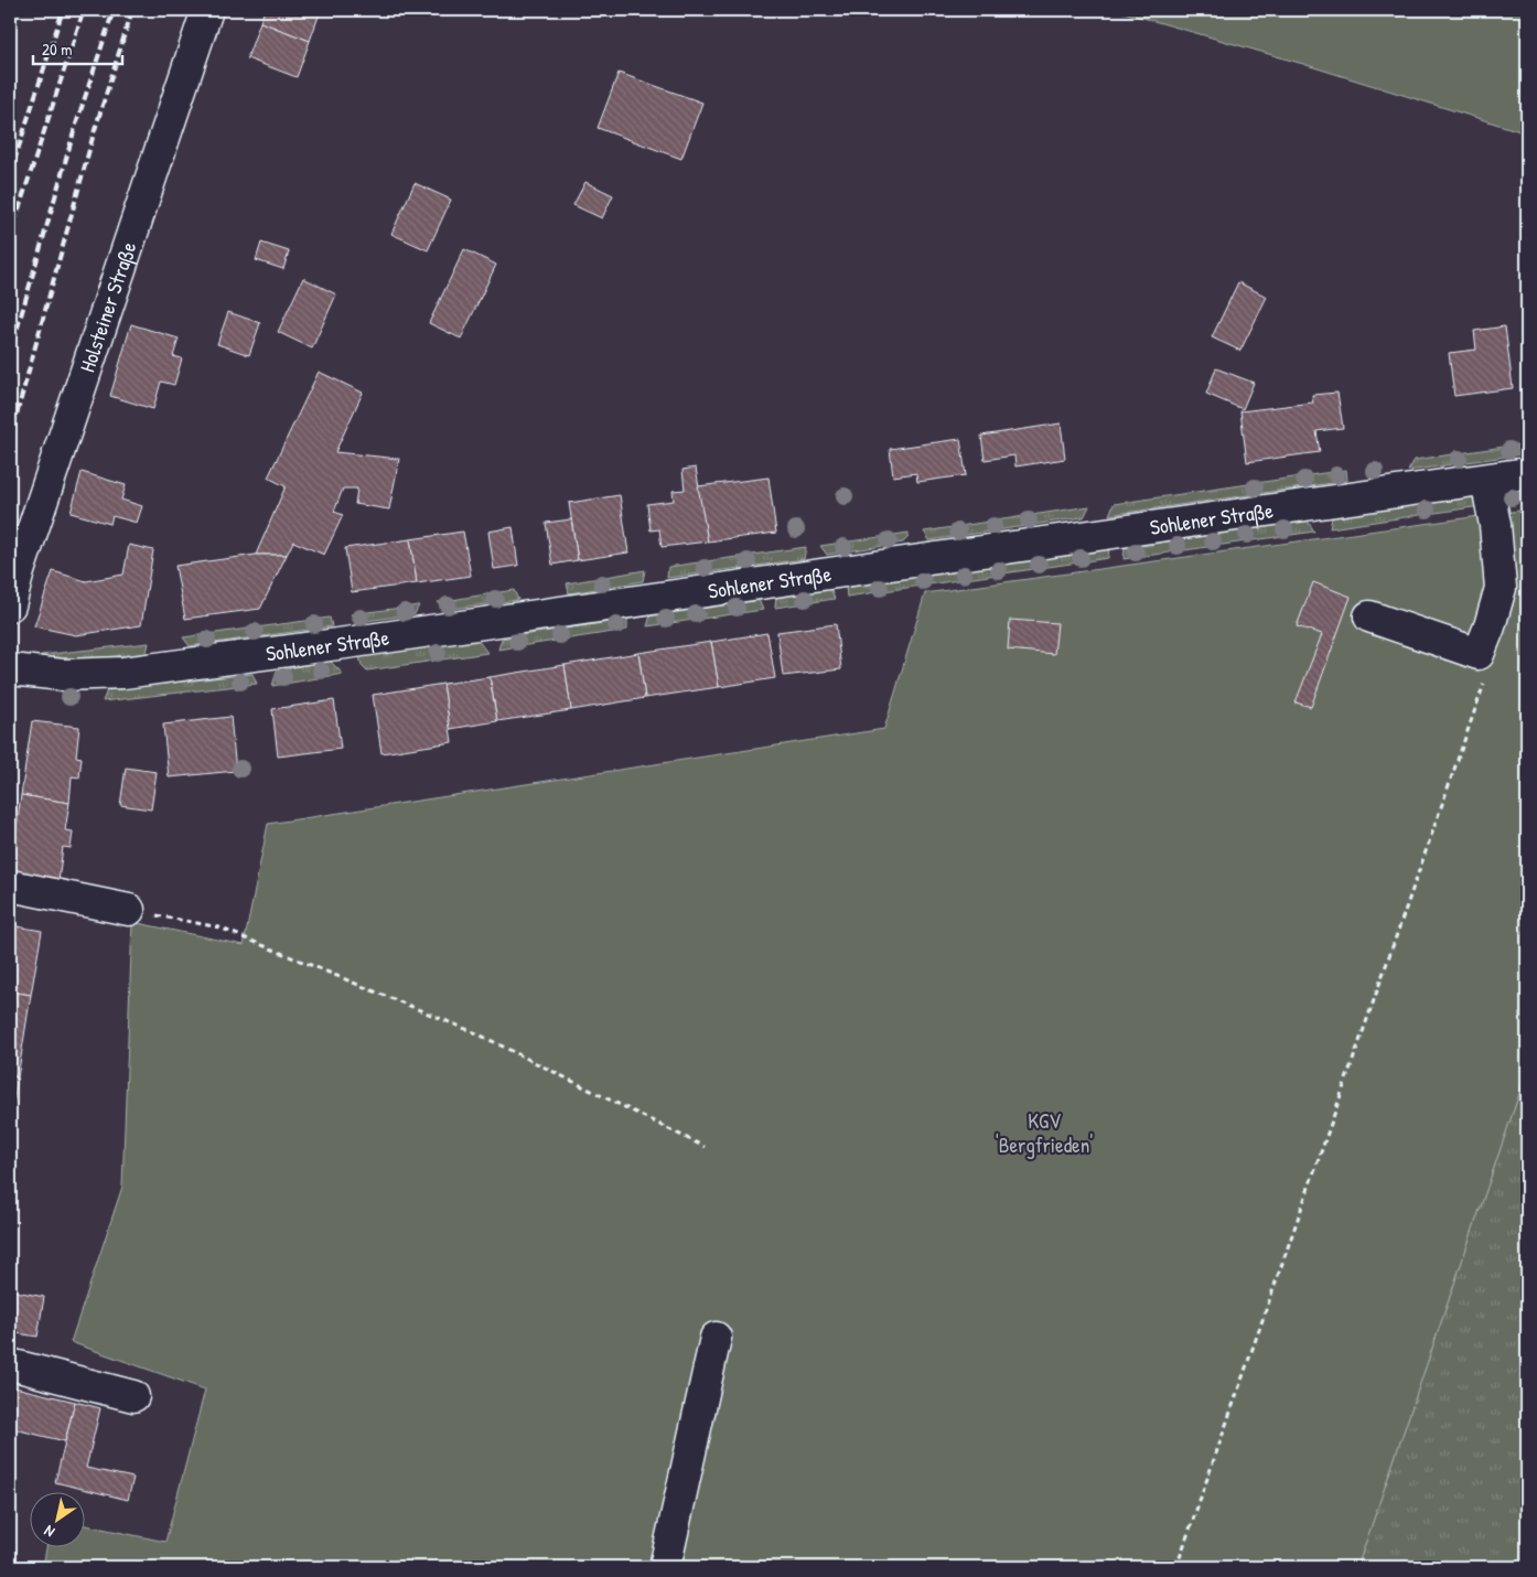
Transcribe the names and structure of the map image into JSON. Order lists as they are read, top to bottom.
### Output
{
  "streets": {
    "street": ["Holsteiner Straße", "Sohlener Straße"]
  },
  "parks": ["KGV 'Bergfrieden'"],
  "scale_bar": "20 m",
  "north": "bottom left"
}
